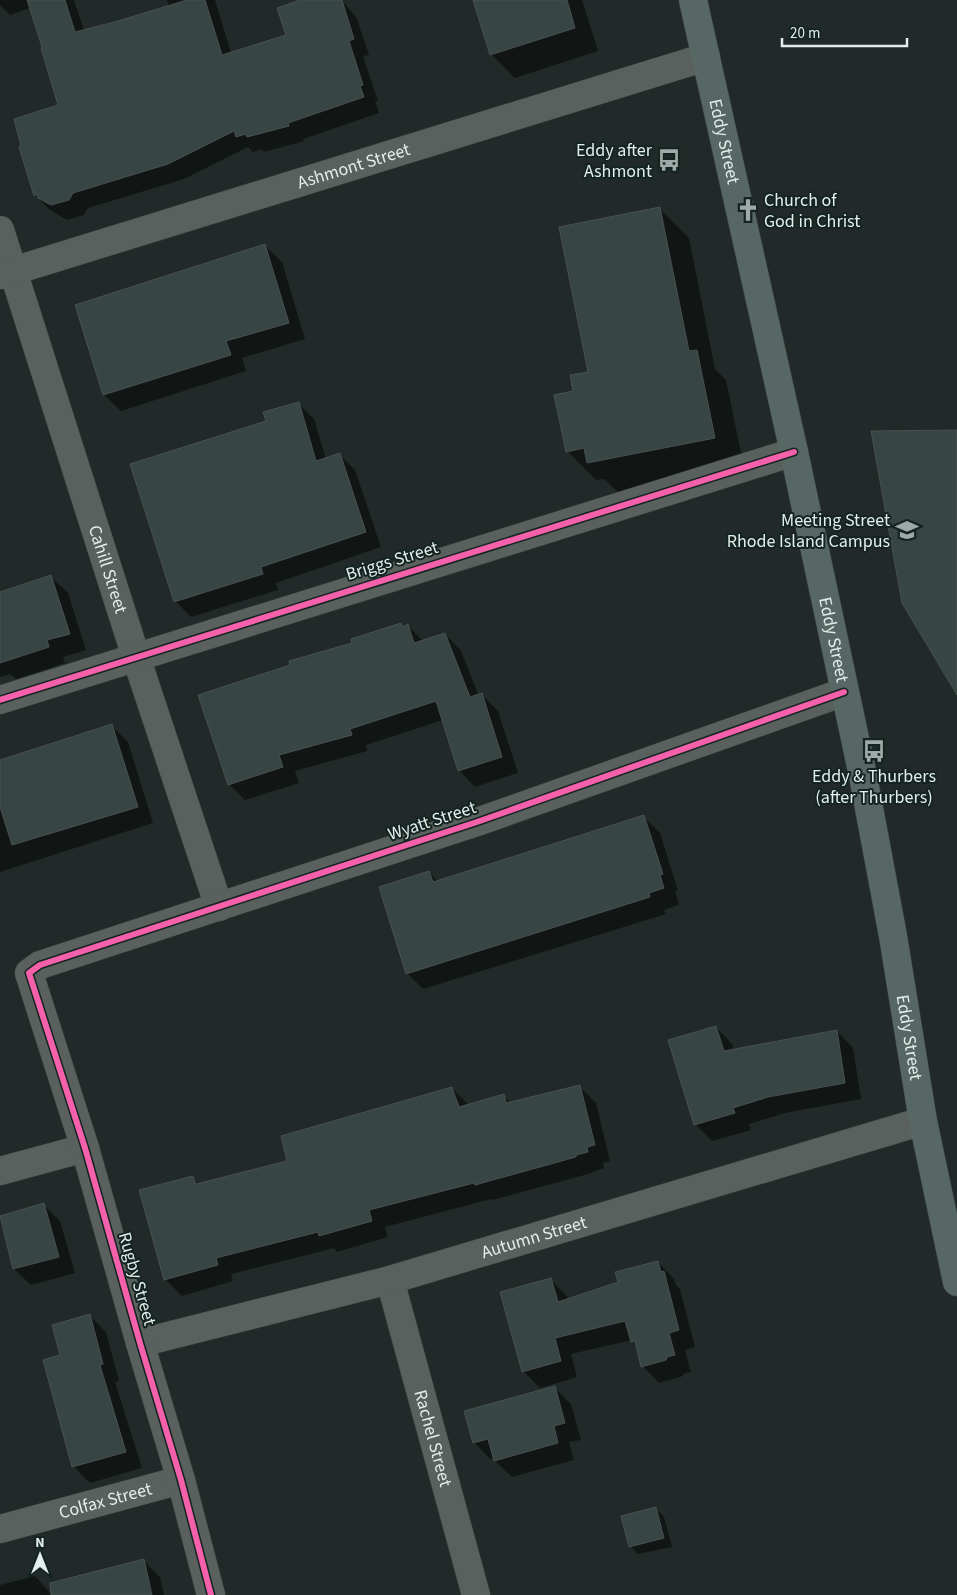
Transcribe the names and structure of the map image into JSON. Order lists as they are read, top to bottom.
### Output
{
  "streets": {
    "main road": ["Eddy Street"],
    "street": [
      "Ashmont Street",
      "Briggs Street",
      "Cahill Street",
      "Wyatt Street",
      "Autumn Street",
      "Rugby Street",
      "Rachel Street",
      "Colfax Street"
    ]
  },
  "crossings": [
    ["Eddy Street", "Ashmont Street"],
    ["Eddy Street", "Briggs Street"],
    ["Eddy Street", "Wyatt Street"],
    ["Eddy Street", "Autumn Street"],
    ["Ashmont Street", "Cahill Street"],
    ["Briggs Street", "Cahill Street"],
    ["Cahill Street", "Wyatt Street"],
    ["Wyatt Street", "Rugby Street"],
    ["Autumn Street", "Rugby Street"],
    ["Autumn Street", "Rachel Street"],
    ["Rugby Street", "Colfax Street"]
  ],
  "places": {
    "bus stop": ["Eddy after Ashmont", "Eddy & Thurbers (after Thurbers)"],
    "church": ["Church of God in Christ"],
    "school or university": ["Meeting Street Rhode Island Campus"]
  },
  "scale_bar": "20 m",
  "north": "top"
}
